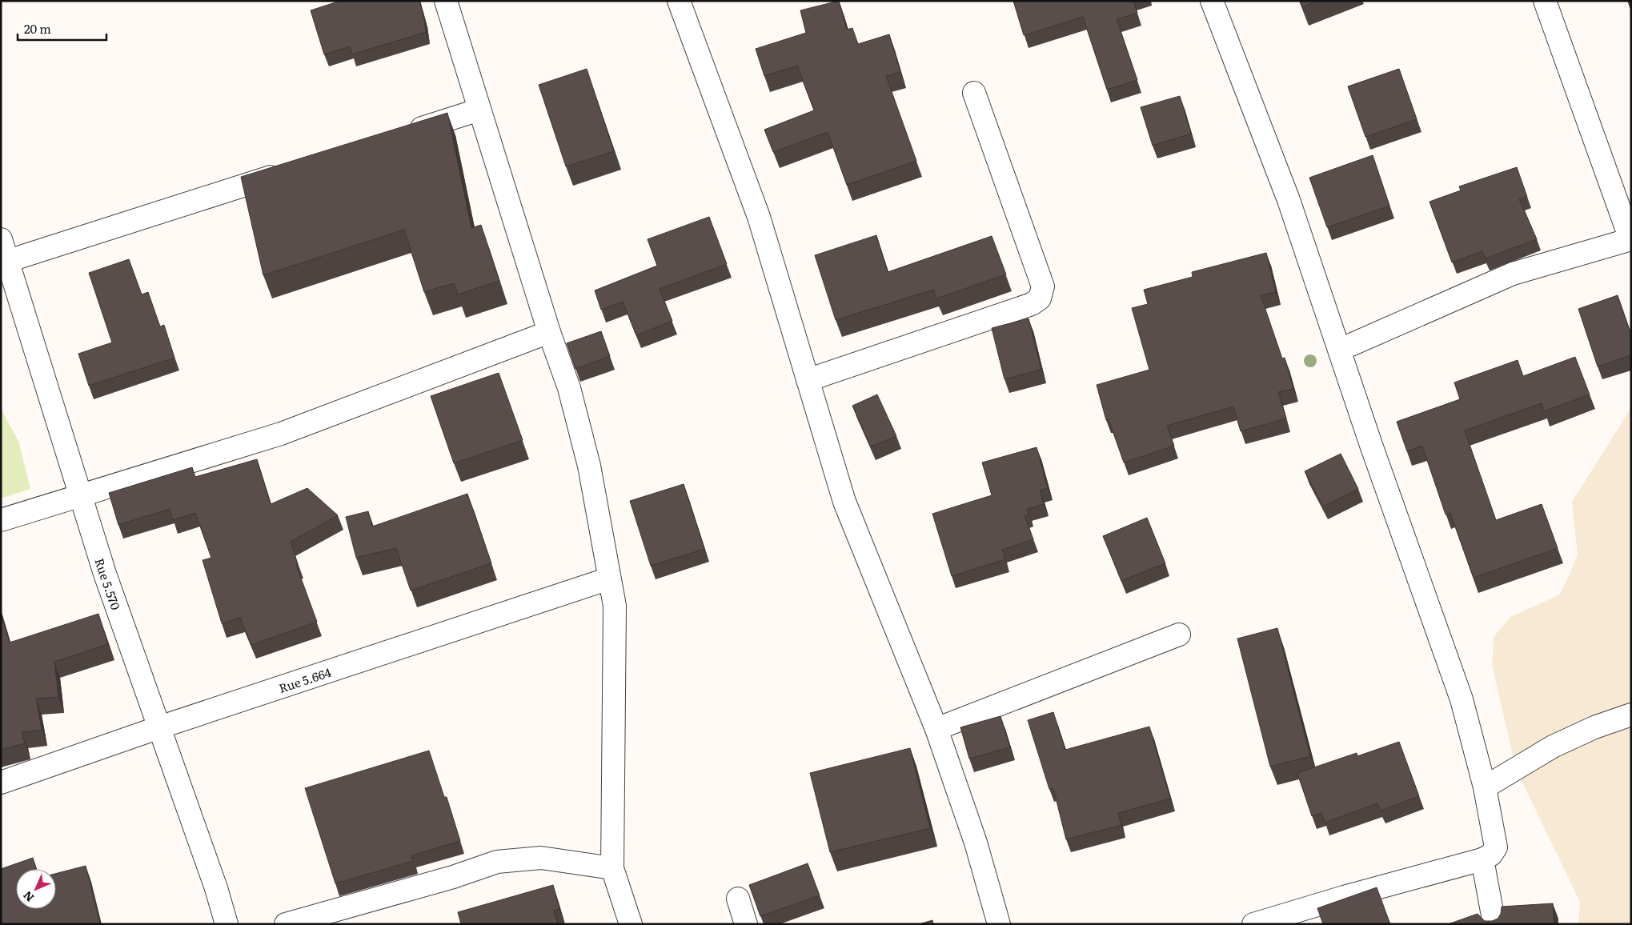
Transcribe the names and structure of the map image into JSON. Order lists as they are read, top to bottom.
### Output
{
  "streets": {
    "street": ["Rue 5.570", "Rue 5.664"]
  },
  "crossings": [
    ["Rue 5.570", "Rue 5.664"]
  ],
  "scale_bar": "20 m",
  "north": "bottom left"
}
